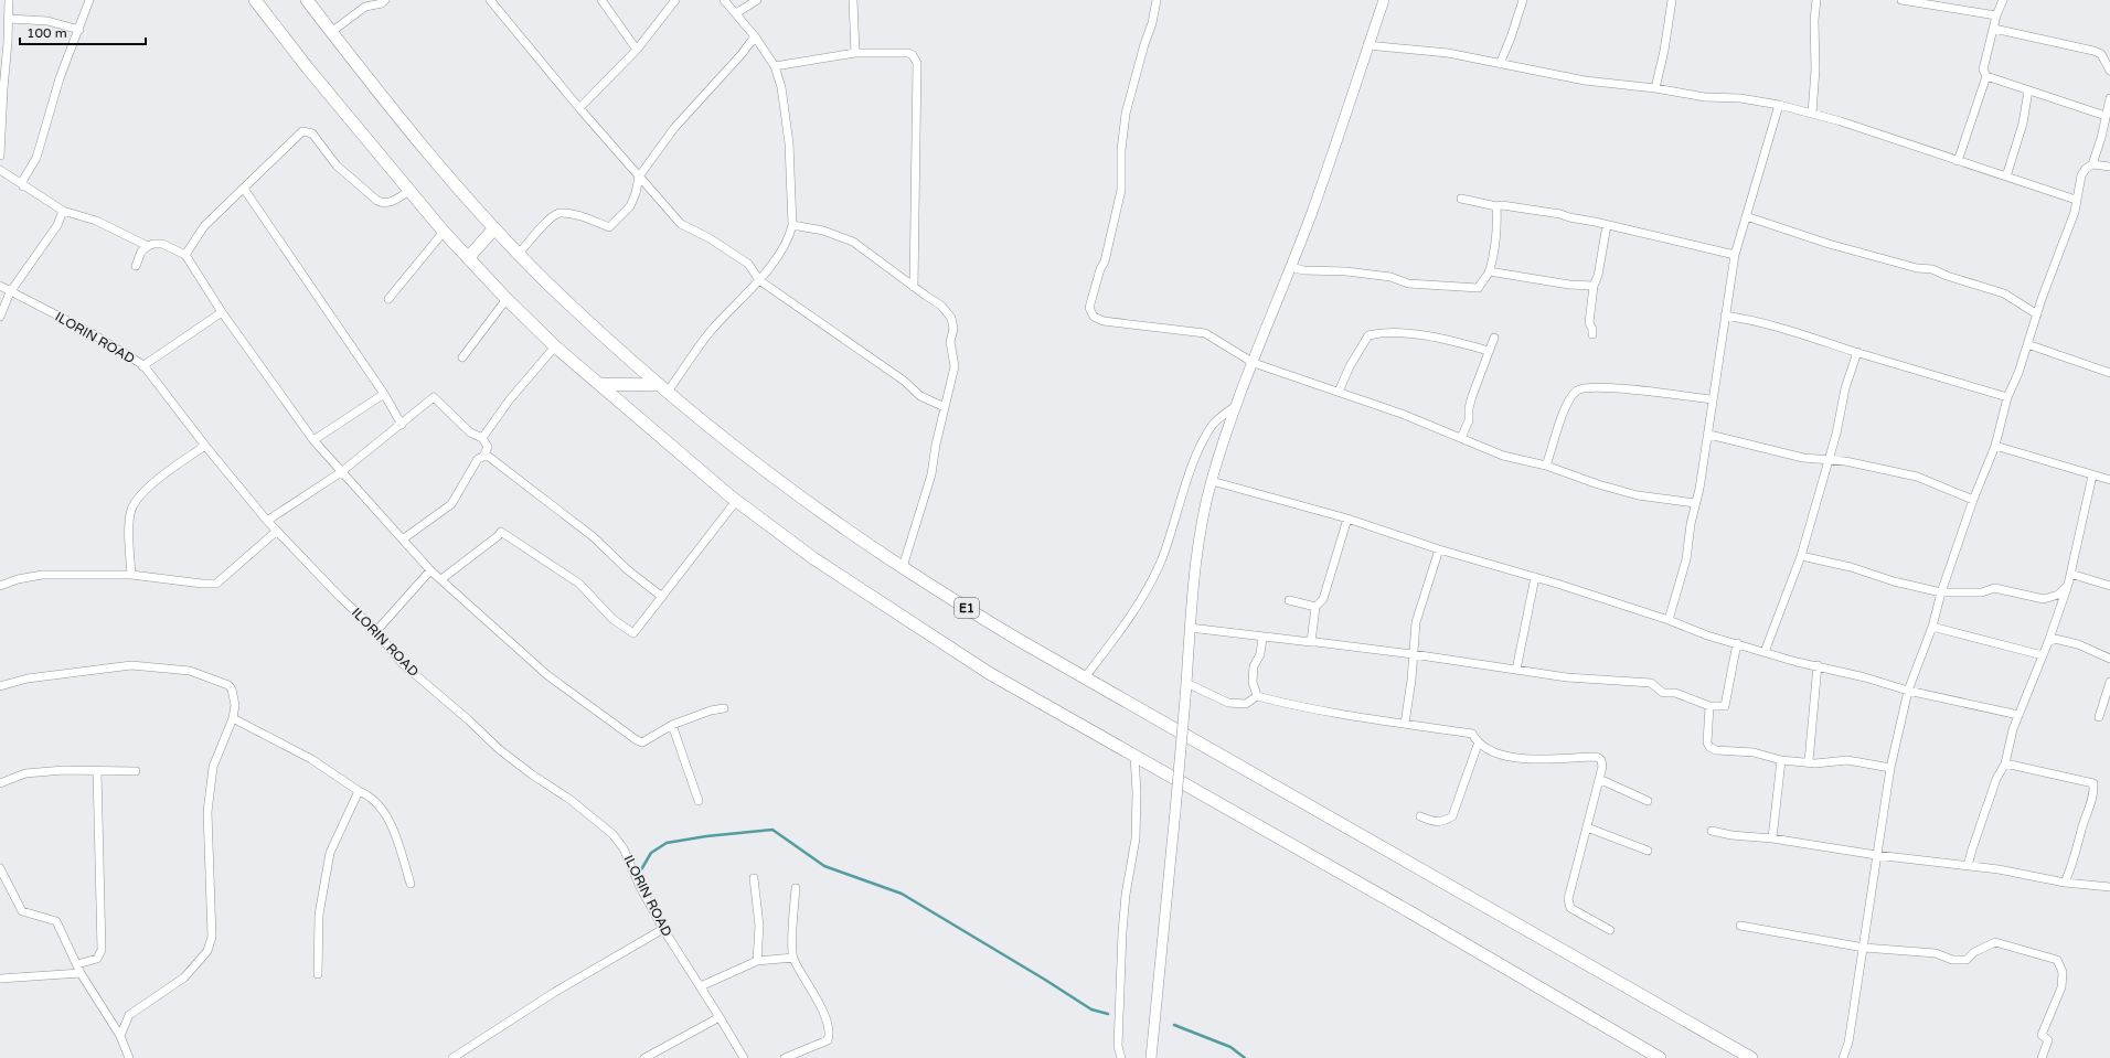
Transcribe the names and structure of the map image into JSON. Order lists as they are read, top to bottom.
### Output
{
  "streets": {
    "highway": ["E1"],
    "street": ["ILORIN ROAD"]
  },
  "scale_bar": "100 m"
}
